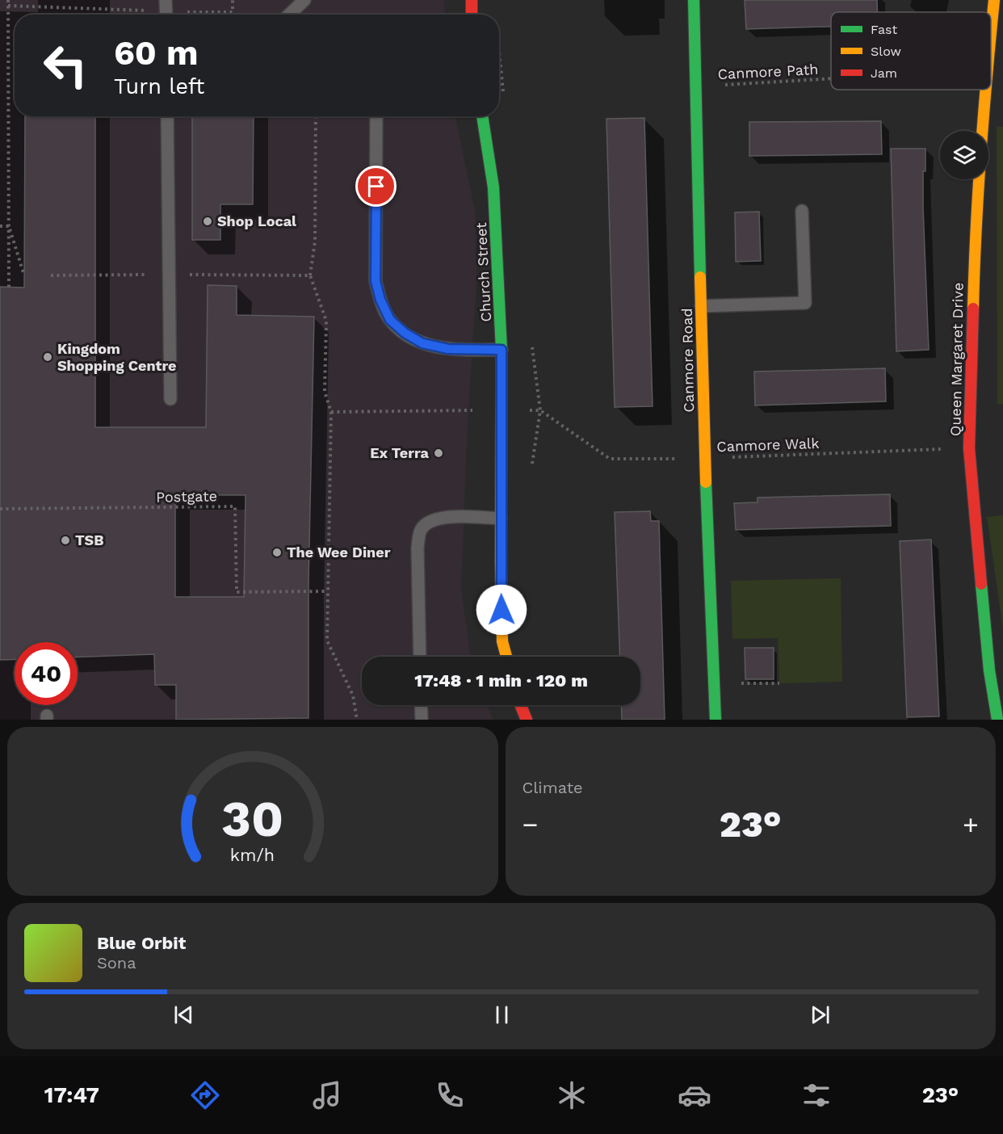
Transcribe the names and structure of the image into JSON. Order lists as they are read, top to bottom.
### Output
{
  "streets": {
    "street": ["Church Street", "Queen Margaret Drive", "Canmore Road"],
    "path": ["Canmore Path", "Canmore Walk", "Postgate"]
  },
  "crossings": [
    ["Canmore Path", "Canmore Road"],
    ["Church Street", "Canmore Walk"],
    ["Queen Margaret Drive", "Canmore Walk"],
    ["Canmore Road", "Canmore Walk"]
  ],
  "places": [
    "Shop Local",
    "Kingdom Shopping Centre",
    "Ex Terra",
    "TSB",
    "The Wee Diner"
  ],
  "legend": ["Fast", "Slow", "Jam"],
  "page": {
    "turn": ["60 m", "Turn left"],
    "limit": "40",
    "trip": "17:48 · 1 min · 120 m",
    "tile": "Climate",
    "heat": ["−", "23°", "+"],
    "song": ["Blue Orbit", "Sona"],
    "tabs": ["17:47", "23°"],
    "gauge": ["30", "km/h"]
  }
}
